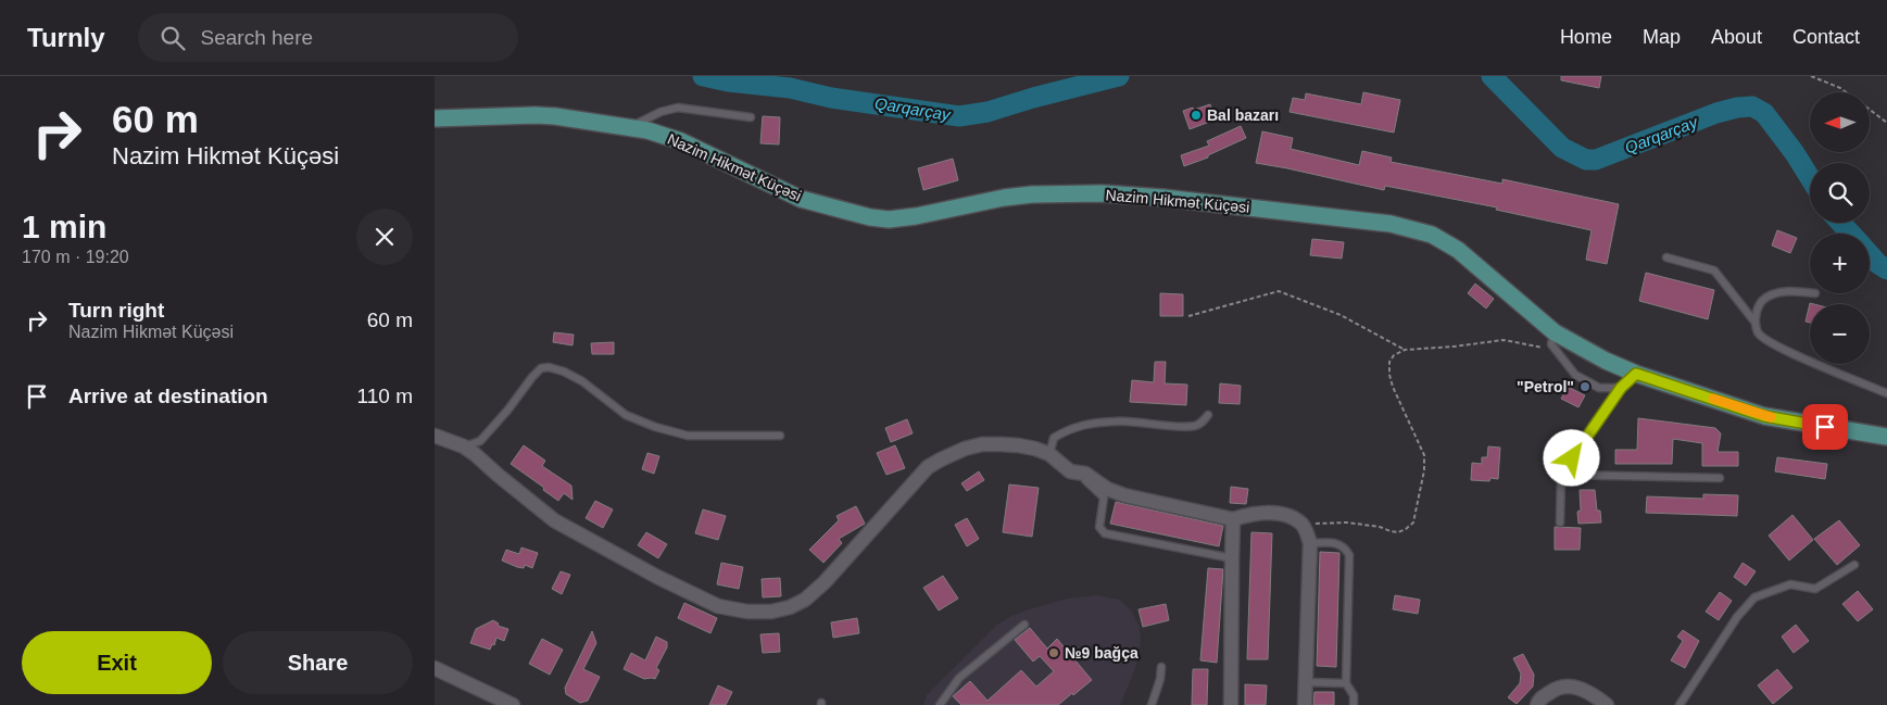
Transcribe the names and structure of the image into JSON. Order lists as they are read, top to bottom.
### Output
{
  "streets": {
    "main road": ["Nazim Hikmət Küçəsi"]
  },
  "water": ["Qarqarçay"],
  "places": ["Bal bazarı", "\"Petrol\"", "№9 bağça"],
  "north": "left",
  "page": {
    "header": "Turnly",
    "search": "Search here",
    "nav": [
      "Home",
      "Map",
      "About",
      "Contact"
    ],
    "turn": ["60 m", "Nazim Hikmət Küçəsi"],
    "map_buttons": ["+", "−"],
    "heading": ["1 min", "170 m · 19:20"],
    "list": [
      {
        "name": "Turn right",
        "note": "Nazim Hikmət Küçəsi",
        "value": "60 m"
      },
      {
        "name": "Arrive at destination",
        "value": "110 m"
      }
    ],
    "buttons": ["Exit", "Share"]
  }
}
